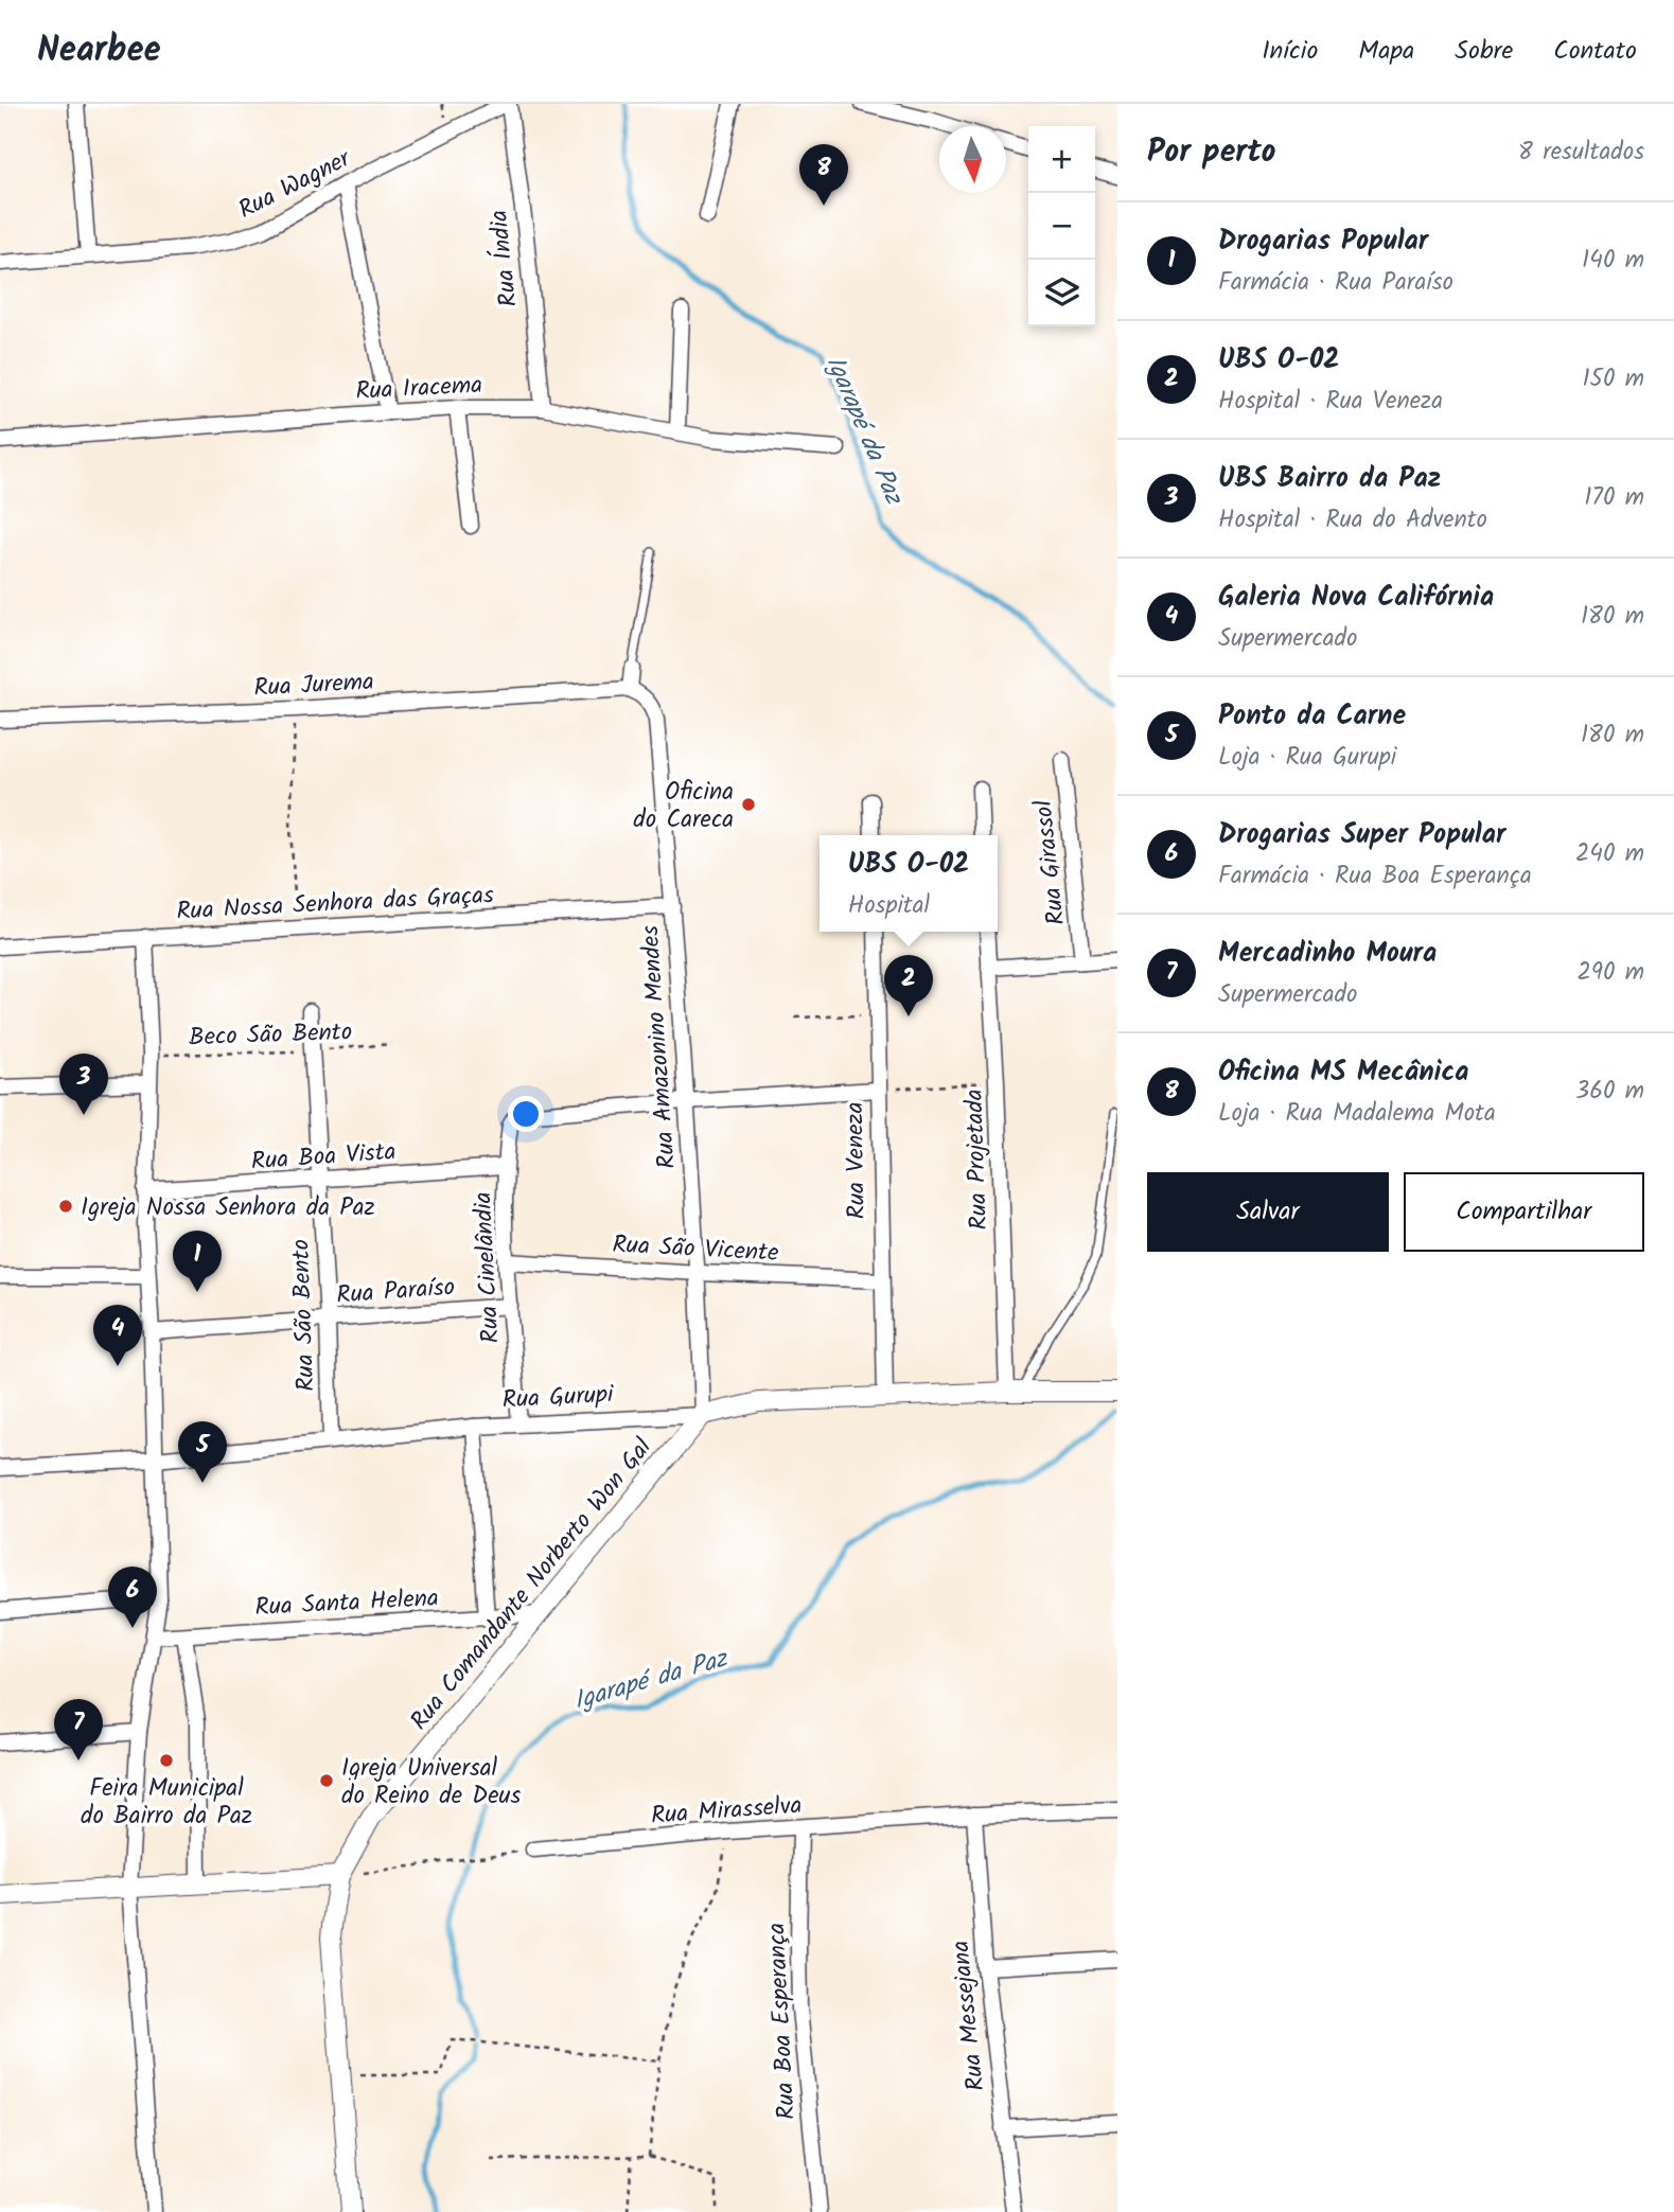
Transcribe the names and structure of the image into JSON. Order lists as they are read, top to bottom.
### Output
{
  "streets": {
    "street": [
      "Rua Wagner",
      "Rua Índia",
      "Rua Iracema",
      "Rua Jurema",
      "Rua Girassol",
      "Rua Nossa Senhora das Graças",
      "Rua Amazonino Mendes",
      "Rua Boa Vista",
      "Rua Projetada",
      "Rua Veneza",
      "Rua São Vicente",
      "Rua Cinelândia",
      "Rua Paraíso",
      "Rua São Bento",
      "Rua Gurupi",
      "Rua Comandante Norberto Won Gal",
      "Rua Santa Helena",
      "Rua Mirasselva",
      "Rua Messejana",
      "Rua Boa Esperança"
    ],
    "path": ["Beco São Bento"]
  },
  "crossings": [
    ["Rua Wagner", "Rua Índia"],
    ["Rua Índia", "Rua Iracema"],
    ["Rua Jurema", "Rua Amazonino Mendes"],
    ["Rua Nossa Senhora das Graças", "Rua Amazonino Mendes"],
    ["Beco São Bento", "Rua São Bento"],
    ["Rua Amazonino Mendes", "Rua São Vicente"],
    ["Rua Amazonino Mendes", "Rua Cinelândia"],
    ["Rua Amazonino Mendes", "Rua Gurupi"],
    ["Rua Amazonino Mendes", "Rua Comandante Norberto Won Gal"],
    ["Rua Boa Vista", "Rua Cinelândia"],
    ["Rua Boa Vista", "Rua São Bento"],
    ["Rua Projetada", "Rua Gurupi"],
    ["Rua Veneza", "Rua São Vicente"],
    ["Rua Veneza", "Rua Gurupi"],
    ["Rua São Vicente", "Rua Cinelândia"],
    ["Rua Cinelândia", "Rua Paraíso"],
    ["Rua Cinelândia", "Rua Gurupi"],
    ["Rua Paraíso", "Rua São Bento"],
    ["Rua São Bento", "Rua Gurupi"],
    ["Rua Gurupi", "Rua Comandante Norberto Won Gal"],
    ["Rua Comandante Norberto Won Gal", "Rua Santa Helena"],
    ["Rua Mirasselva", "Rua Messejana"],
    ["Rua Mirasselva", "Rua Boa Esperança"]
  ],
  "water": ["Igarapé da Paz"],
  "places": [
    "Oficina do Careca",
    "Igreja Nossa Senhora da Paz",
    "Feira Municipal do Bairro da Paz",
    "Igreja Universal do Reino de Deus"
  ],
  "north": "bottom",
  "page": {
    "header": "Nearbee",
    "nav": [
      "Início",
      "Mapa",
      "Sobre",
      "Contato"
    ],
    "heading": ["Por perto", "8 resultados"],
    "map_buttons": ["+", "−"],
    "pins": [
      "8",
      "2",
      "3",
      "1",
      "4",
      "5",
      "6",
      "7"
    ],
    "list": [
      {
        "mark": "1",
        "name": "Drogarias Popular",
        "note": "Farmácia · Rua Paraíso",
        "value": "140 m"
      },
      {
        "mark": "2",
        "name": "UBS O-02",
        "note": "Hospital · Rua Veneza",
        "value": "150 m"
      },
      {
        "mark": "3",
        "name": "UBS Bairro da Paz",
        "note": "Hospital · Rua do Advento",
        "value": "170 m"
      },
      {
        "mark": "4",
        "name": "Galeria Nova Califórnia",
        "note": "Supermercado",
        "value": "180 m"
      },
      {
        "mark": "5",
        "name": "Ponto da Carne",
        "note": "Loja · Rua Gurupi",
        "value": "180 m"
      },
      {
        "mark": "6",
        "name": "Drogarias Super Popular",
        "note": "Farmácia · Rua Boa Esperança",
        "value": "240 m"
      },
      {
        "mark": "7",
        "name": "Mercadinho Moura",
        "note": "Supermercado",
        "value": "290 m"
      },
      {
        "mark": "8",
        "name": "Oficina MS Mecânica",
        "note": "Loja · Rua Madalema Mota",
        "value": "360 m"
      }
    ],
    "popup": ["UBS O-02", "Hospital"],
    "buttons": ["Salvar", "Compartilhar"]
  }
}
